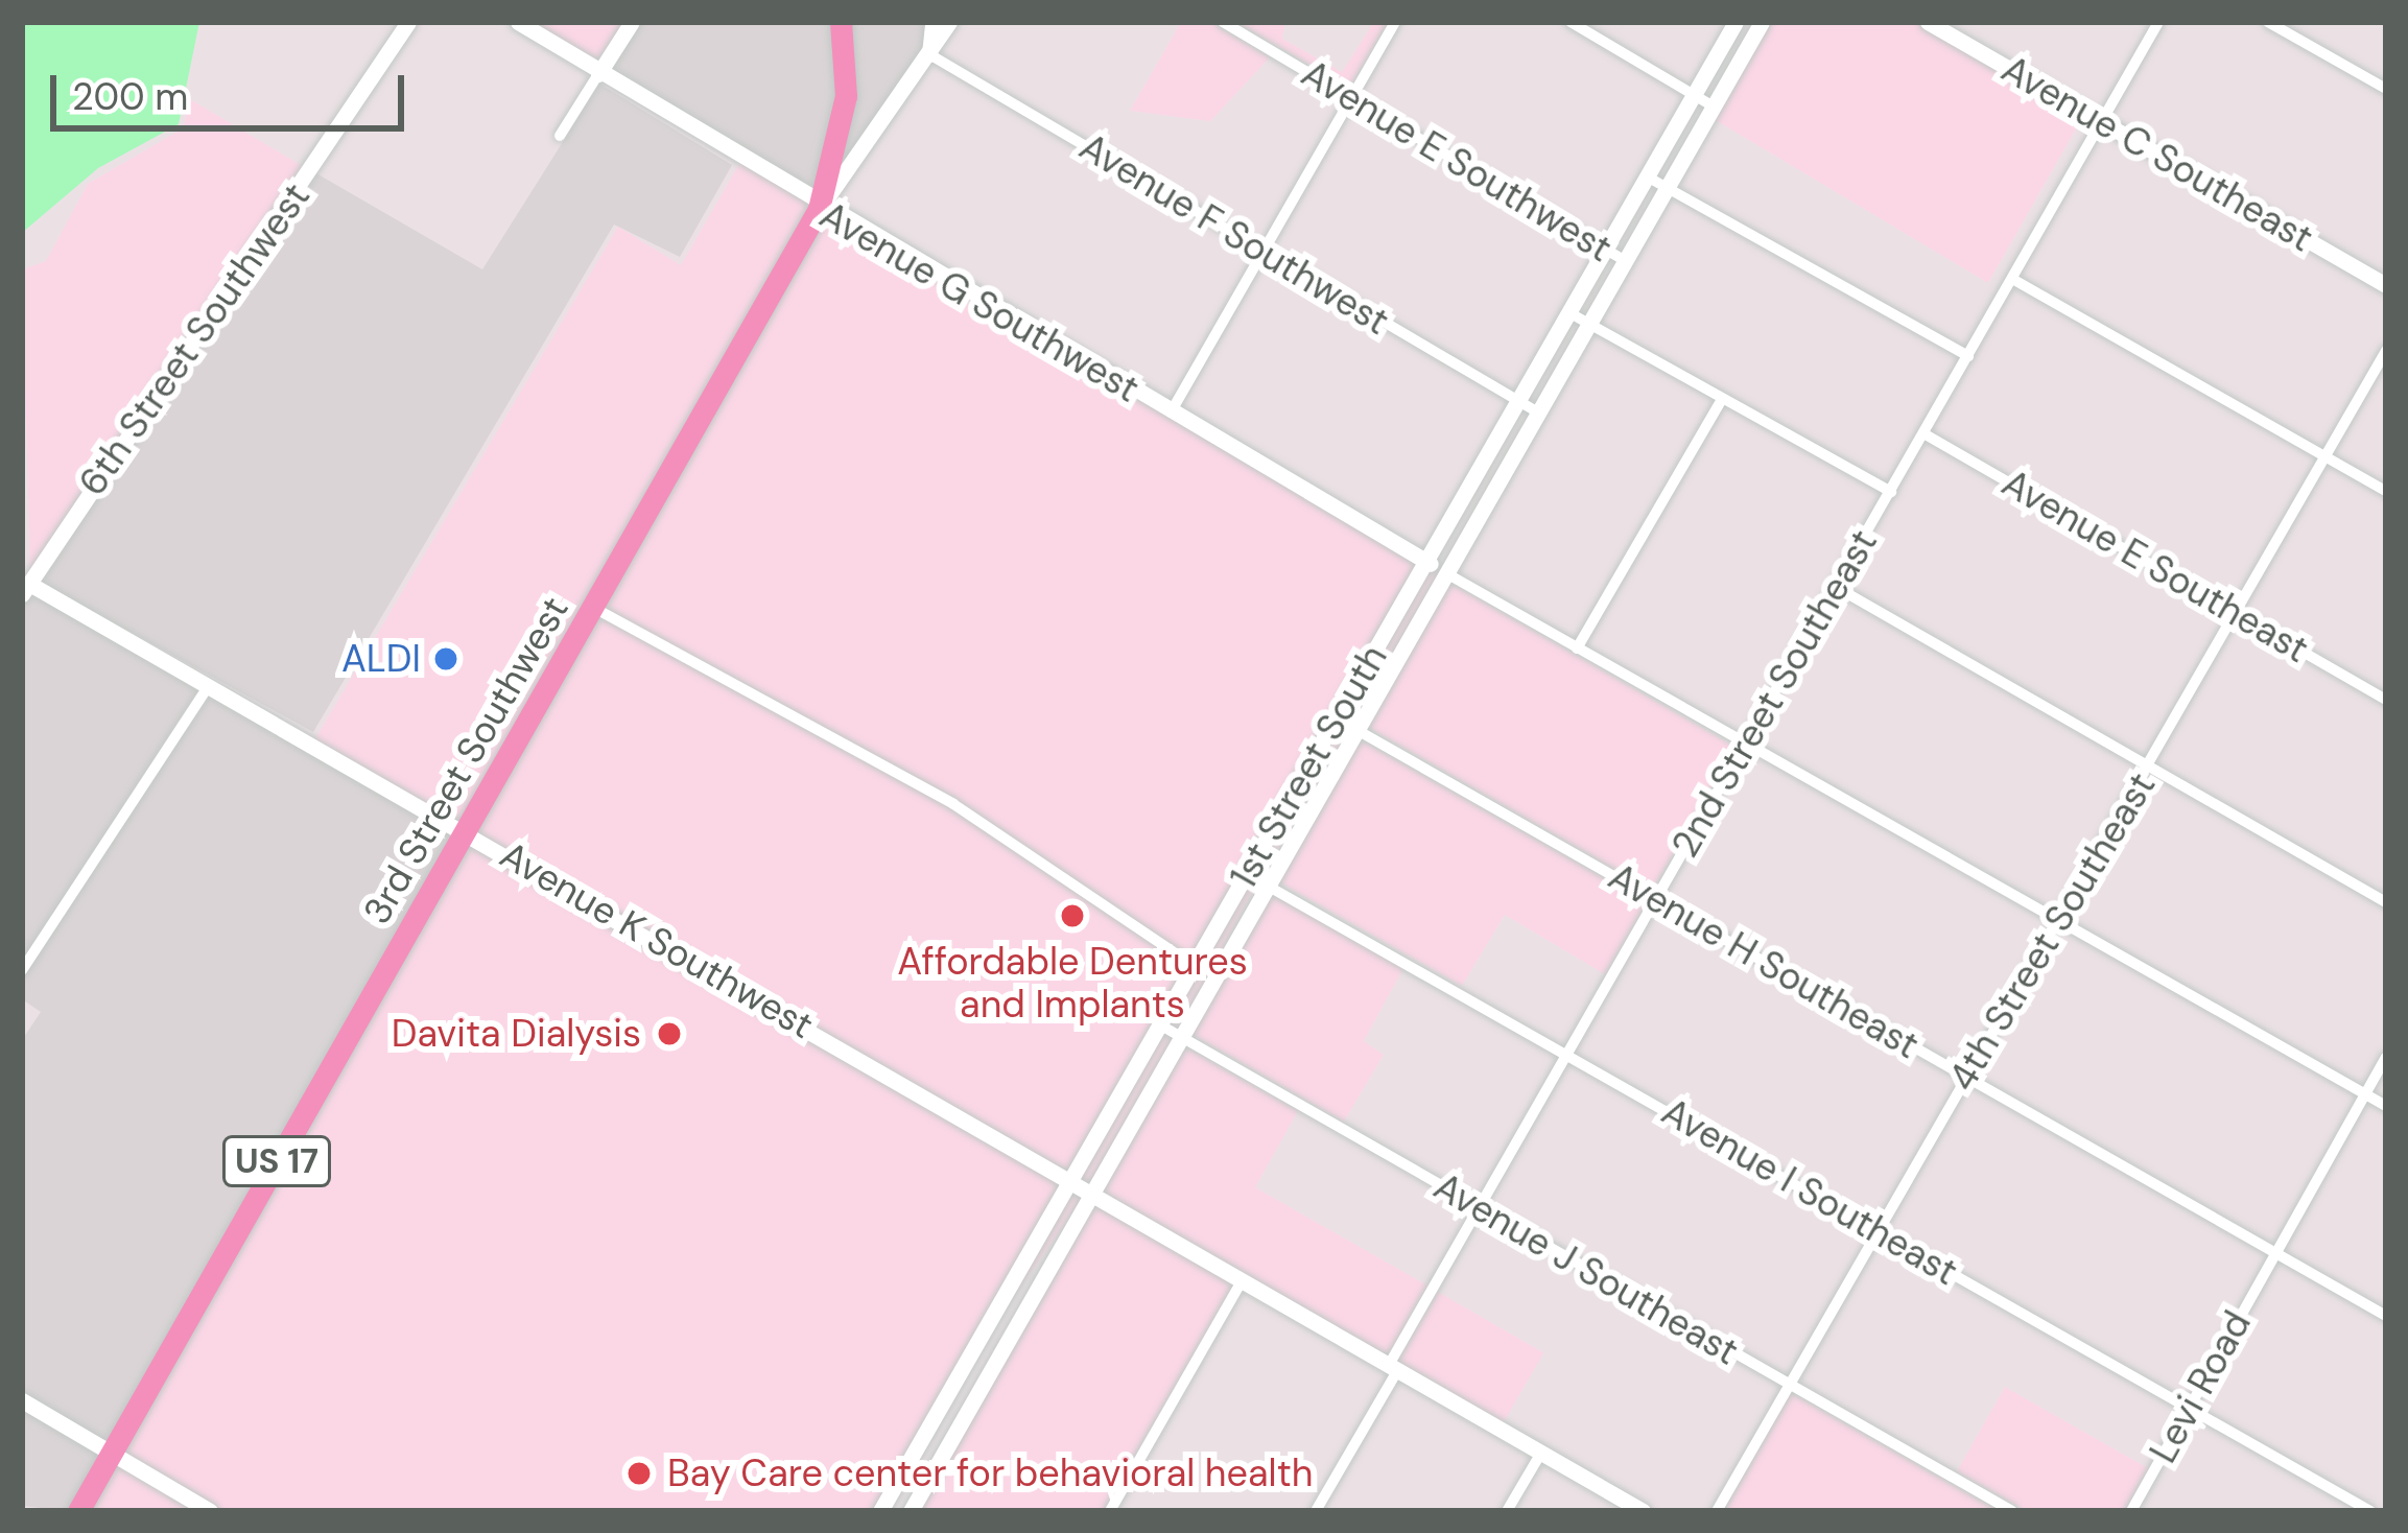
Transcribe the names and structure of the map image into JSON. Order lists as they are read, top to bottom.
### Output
{
  "streets": {
    "highway": ["3rd Street Southwest", "US 17"],
    "street": [
      "Avenue C Southeast",
      "Avenue E Southwest",
      "Avenue F Southwest",
      "Avenue G Southwest",
      "6th Street Southwest",
      "Avenue E Southeast",
      "2nd Street Southeast",
      "1st Street South",
      "4th Street Southeast",
      "Avenue K Southwest",
      "Avenue H Southeast",
      "Avenue I Southeast",
      "Avenue J Southeast",
      "Levi Road"
    ]
  },
  "crossings": [
    ["Avenue C Southeast", "2nd Street Southeast"],
    ["Avenue E Southwest", "1st Street South"],
    ["Avenue F Southwest", "3rd Street Southwest"],
    ["Avenue F Southwest", "1st Street South"],
    ["Avenue G Southwest", "3rd Street Southwest"],
    ["Avenue G Southwest", "1st Street South"],
    ["Avenue G Southwest", "US 17"],
    ["6th Street Southwest", "Avenue K Southwest"],
    ["Avenue E Southeast", "2nd Street Southeast"],
    ["Avenue E Southeast", "4th Street Southeast"],
    ["2nd Street Southeast", "Avenue K Southwest"],
    ["2nd Street Southeast", "Avenue H Southeast"],
    ["2nd Street Southeast", "Avenue I Southeast"],
    ["2nd Street Southeast", "Avenue J Southeast"],
    ["3rd Street Southwest", "Avenue K Southwest"],
    ["3rd Street Southwest", "US 17"],
    ["1st Street South", "Avenue K Southwest"],
    ["1st Street South", "Avenue H Southeast"],
    ["1st Street South", "Avenue I Southeast"],
    ["1st Street South", "Avenue J Southeast"],
    ["4th Street Southeast", "Avenue H Southeast"],
    ["4th Street Southeast", "Avenue I Southeast"],
    ["4th Street Southeast", "Avenue J Southeast"],
    ["Avenue H Southeast", "Levi Road"],
    ["Avenue I Southeast", "Levi Road"]
  ],
  "places": [
    "ALDI",
    "Affordable Dentures and Implants",
    "Davita Dialysis",
    "Bay Care center for behavioral health"
  ],
  "scale_bar": "200 m"
}
